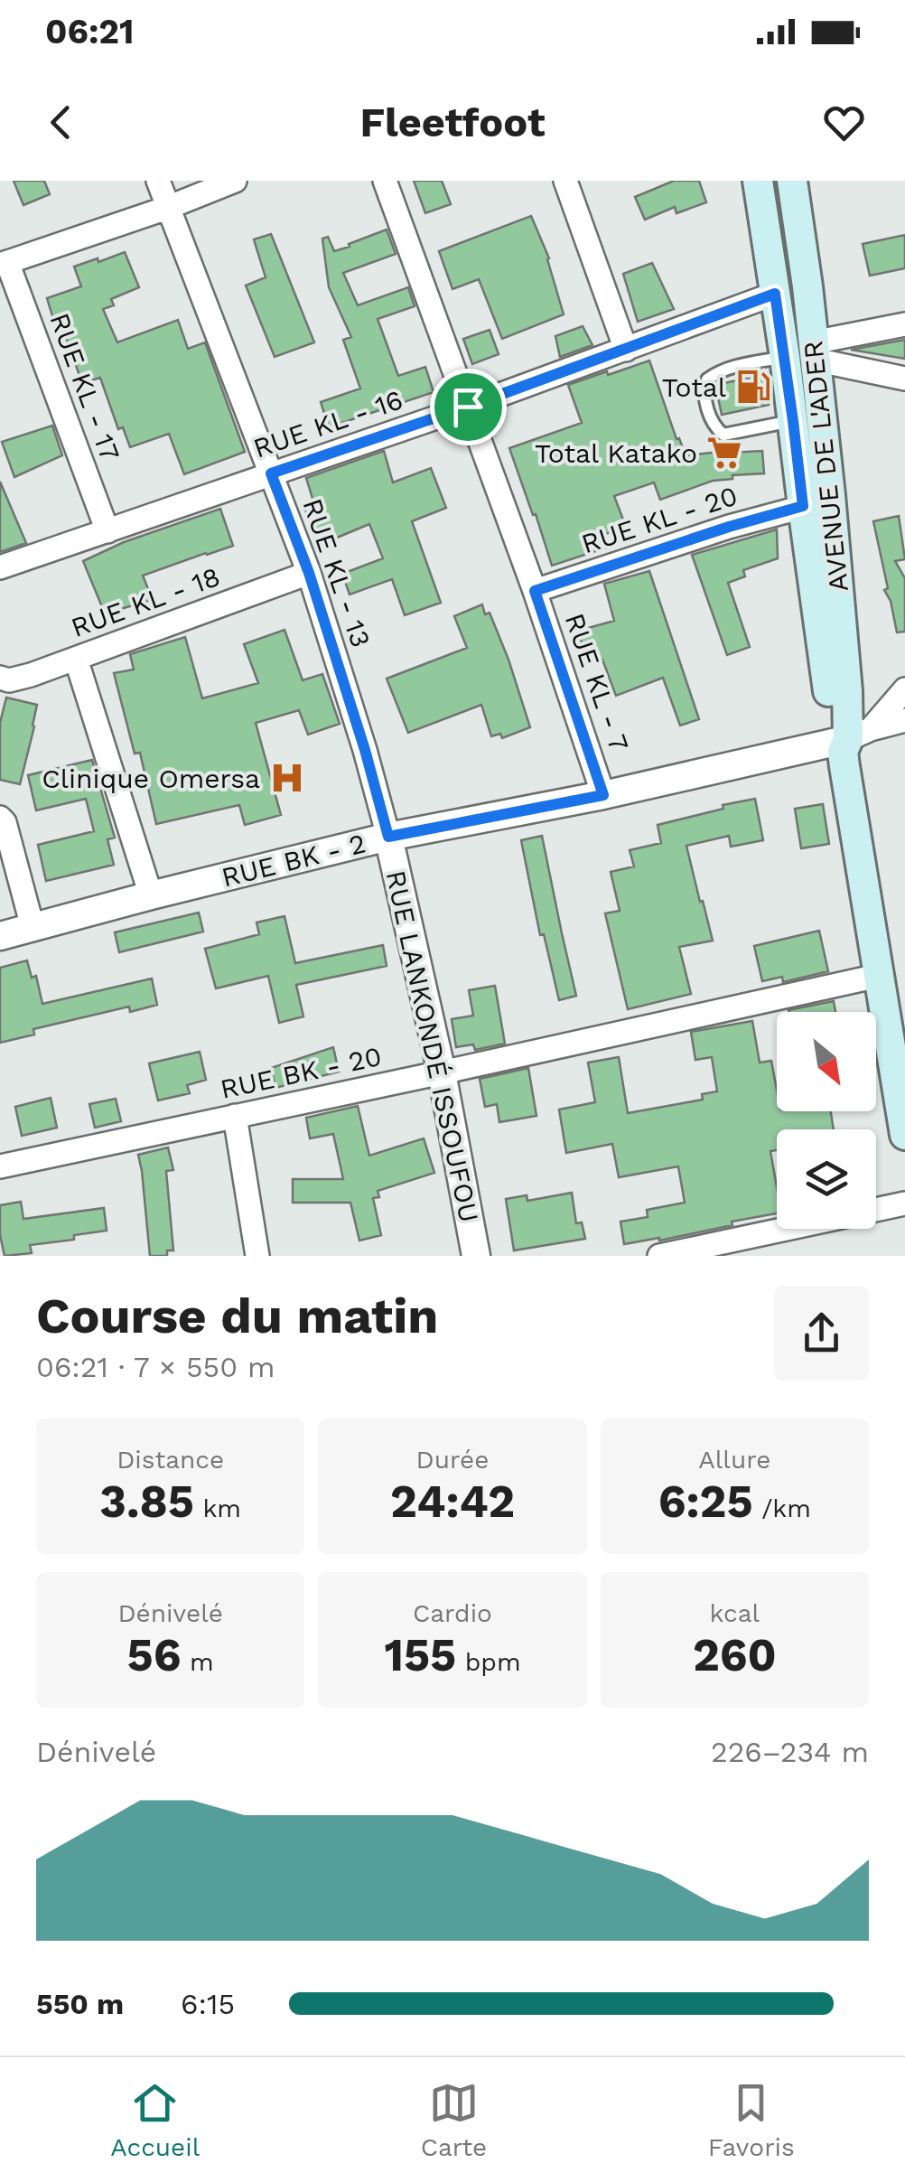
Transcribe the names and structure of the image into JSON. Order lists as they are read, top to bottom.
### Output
{
  "streets": {
    "main road": ["AVENUE DE L'ADER"],
    "street": [
      "RUE KL - 17",
      "RUE KL - 16",
      "RUE KL - 20",
      "RUE KL - 13",
      "RUE KL - 18",
      "RUE KL - 7",
      "RUE BK - 2",
      "RUE LANKONDÉ ISSOUFOU",
      "RUE BK - 20"
    ]
  },
  "crossings": [
    ["RUE KL - 17", "RUE KL - 16"],
    ["RUE KL - 16", "AVENUE DE L'ADER"],
    ["RUE KL - 16", "RUE KL - 13"],
    ["RUE KL - 16", "RUE KL - 7"],
    ["AVENUE DE L'ADER", "RUE KL - 20"],
    ["AVENUE DE L'ADER", "RUE BK - 2"],
    ["AVENUE DE L'ADER", "RUE BK - 20"],
    ["RUE KL - 20", "RUE KL - 7"],
    ["RUE KL - 13", "RUE KL - 18"],
    ["RUE KL - 13", "RUE BK - 2"],
    ["RUE KL - 13", "RUE LANKONDÉ ISSOUFOU"],
    ["RUE KL - 7", "RUE BK - 2"],
    ["RUE BK - 2", "RUE LANKONDÉ ISSOUFOU"],
    ["RUE LANKONDÉ ISSOUFOU", "RUE BK - 20"]
  ],
  "places": {
    "fuel station": ["Total"],
    "supermarket": ["Total Katako"],
    "hospital": ["Clinique Omersa"]
  },
  "north": "bottom right",
  "page": {
    "status": "06:21",
    "header": "Fleetfoot",
    "heading": ["Course du matin", "06:21 · 7 × 550 m"],
    "stats": [
      ["Distance", "3.85 km"],
      ["Durée", "24:42"],
      ["Allure", "6:25 /km"],
      ["Dénivelé", "56 m"],
      ["Cardio", "155 bpm"],
      ["kcal", "260"]
    ],
    "chart": ["Dénivelé", "226–234 m"],
    "list": [
      {
        "name": "550 m",
        "note": "6:15"
      }
    ],
    "tabs": ["Accueil", "Carte", "Favoris"]
  }
}
